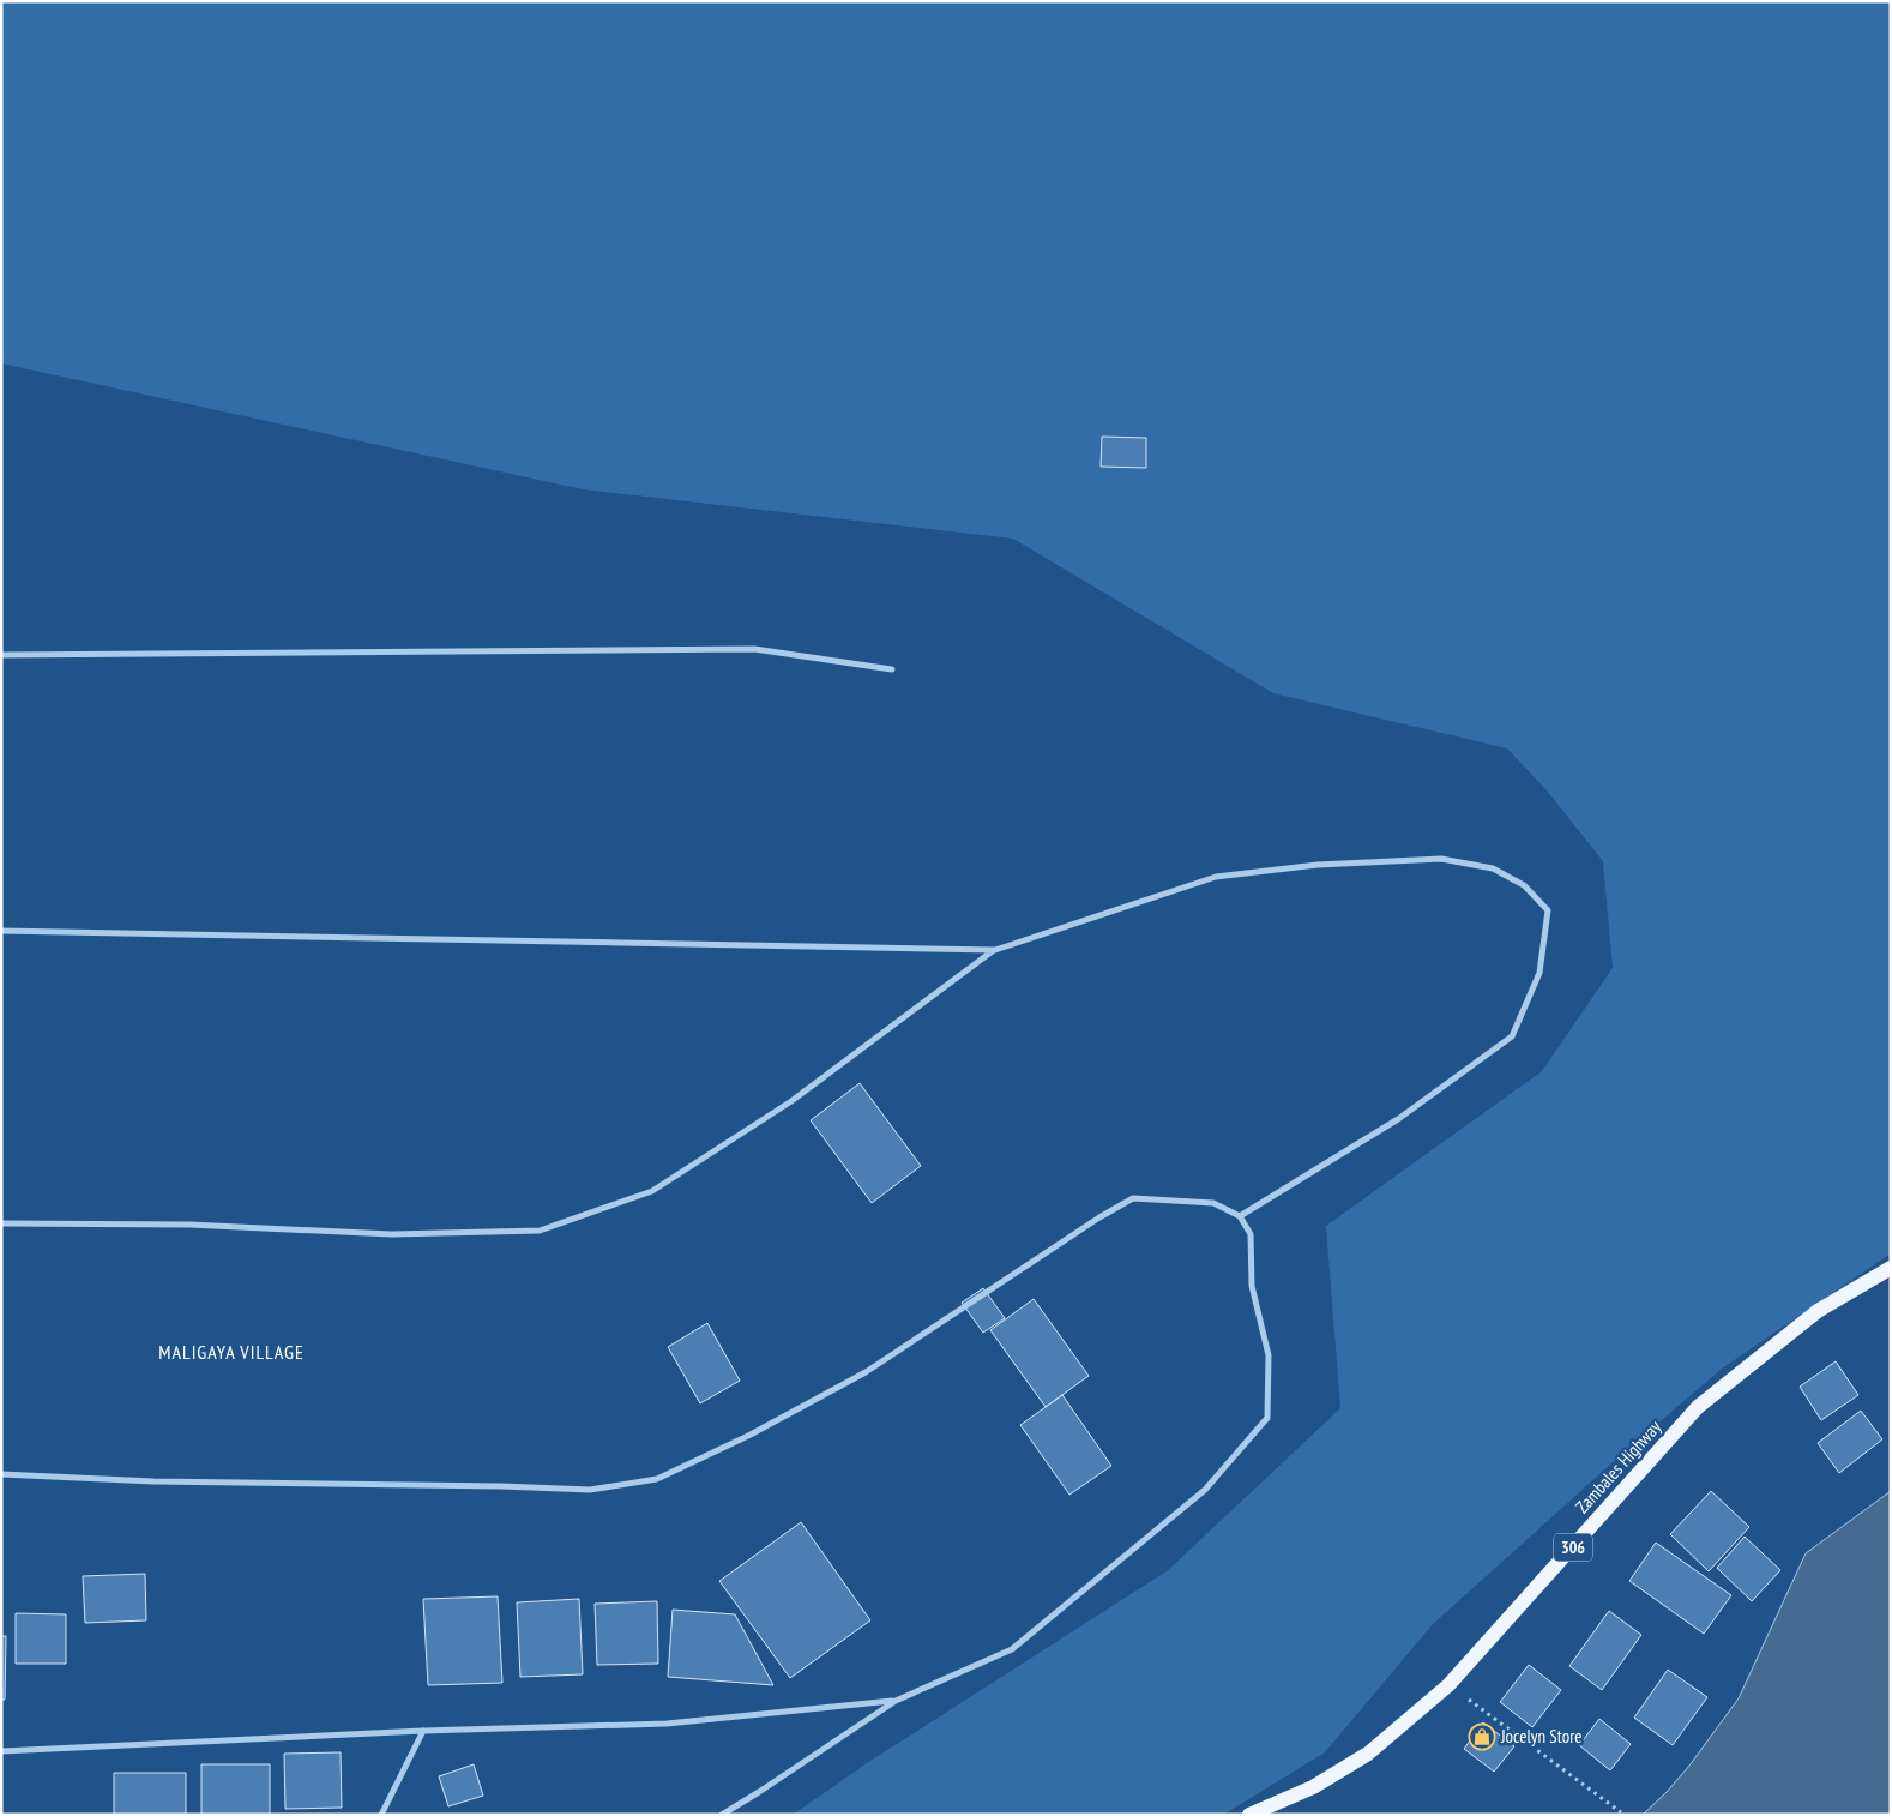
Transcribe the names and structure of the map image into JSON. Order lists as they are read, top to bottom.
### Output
{
  "streets": {
    "main road": ["Zambales Highway", "306"]
  },
  "districts": ["MALIGAYA VILLAGE"],
  "places": {
    "shop": ["Jocelyn Store"]
  }
}
